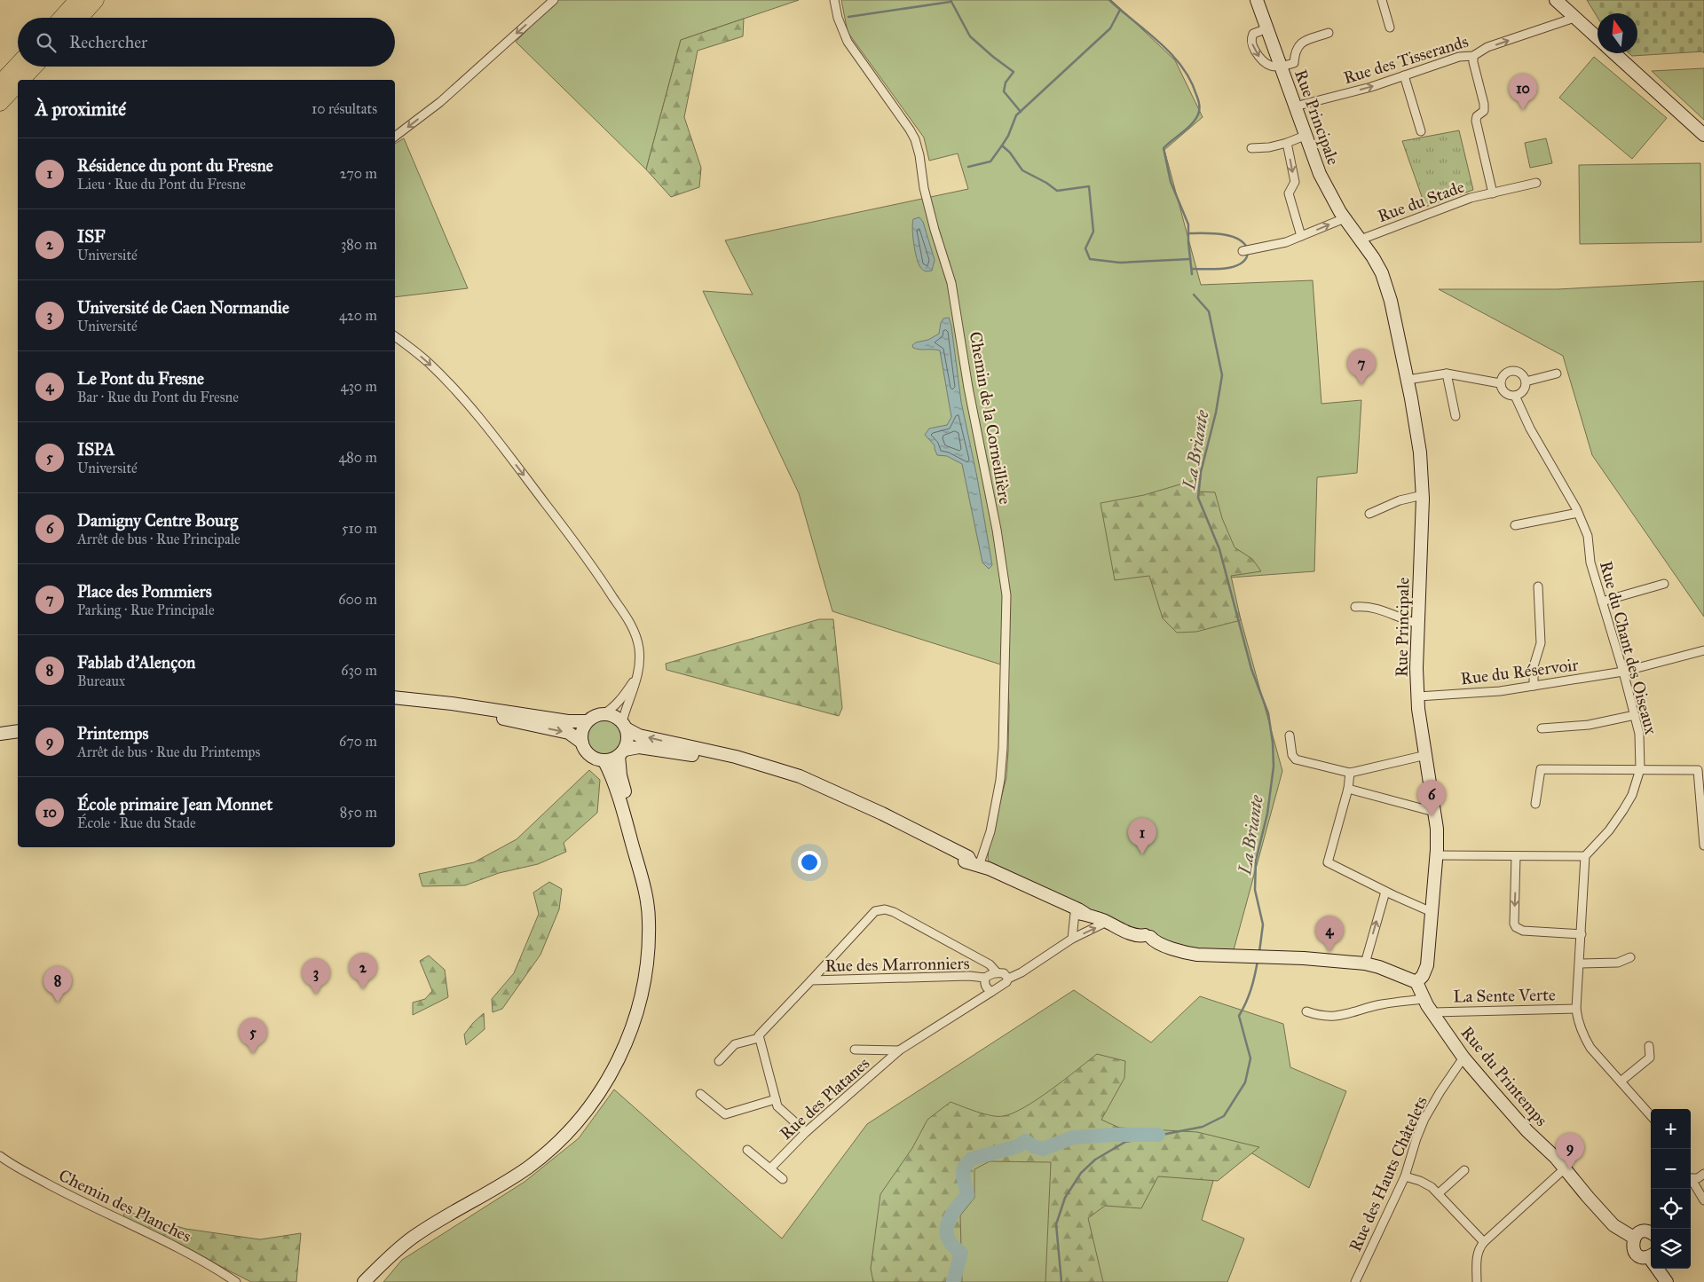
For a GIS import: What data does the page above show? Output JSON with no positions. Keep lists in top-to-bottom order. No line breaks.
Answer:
{"streets":{"main road":["Rue Principale","Rue du Printemps"],"street":["Rue des Tisserands","Rue du Stade","Chemin de la Corneillière","Rue du Chant des Oiseaux","Rue du Réservoir","Rue des Marronniers","La Sente Verte","Rue des Platanes","Rue des Hauts Châtelets","Chemin des Planches"]},"crossings":[["Rue des Tisserands","Rue Principale"],["Rue Principale","Rue du Stade"],["Rue Principale","Rue du Réservoir"],["Rue Principale","Rue du Printemps"],["Rue du Chant des Oiseaux","Rue du Réservoir"],["La Sente Verte","Rue du Printemps"],["Rue du Printemps","Rue des Hauts Châtelets"]],"one_way":["Rue des Tisserands"],"water":["La Briante"],"north":"top","page":{"search":"Rechercher","pins":["10","7","6","1","4","2","3","8","5","9"],"heading":["À proximité","10 résultats"],"list":[{"mark":"1","name":"Résidence du pont du Fresne","note":"Lieu · Rue du Pont du Fresne","value":"270 m"},{"mark":"2","name":"ISF","note":"Université","value":"380 m"},{"mark":"3","name":"Université de Caen Normandie","note":"Université","value":"420 m"},{"mark":"4","name":"Le Pont du Fresne","note":"Bar · Rue du Pont du Fresne","value":"430 m"},{"mark":"5","name":"ISPA","note":"Université","value":"480 m"},{"mark":"6","name":"Damigny Centre Bourg","note":"Arrêt de bus · Rue Principale","value":"510 m"},{"mark":"7","name":"Place des Pommiers","note":"Parking · Rue Principale","value":"600 m"},{"mark":"8","name":"Fablab d'Alençon","note":"Bureaux","value":"630 m"},{"mark":"9","name":"Printemps","note":"Arrêt de bus · Rue du Printemps","value":"670 m"},{"mark":"10","name":"École primaire Jean Monnet","note":"École · Rue du Stade","value":"850 m"}],"map_buttons":["+","−"]}}
